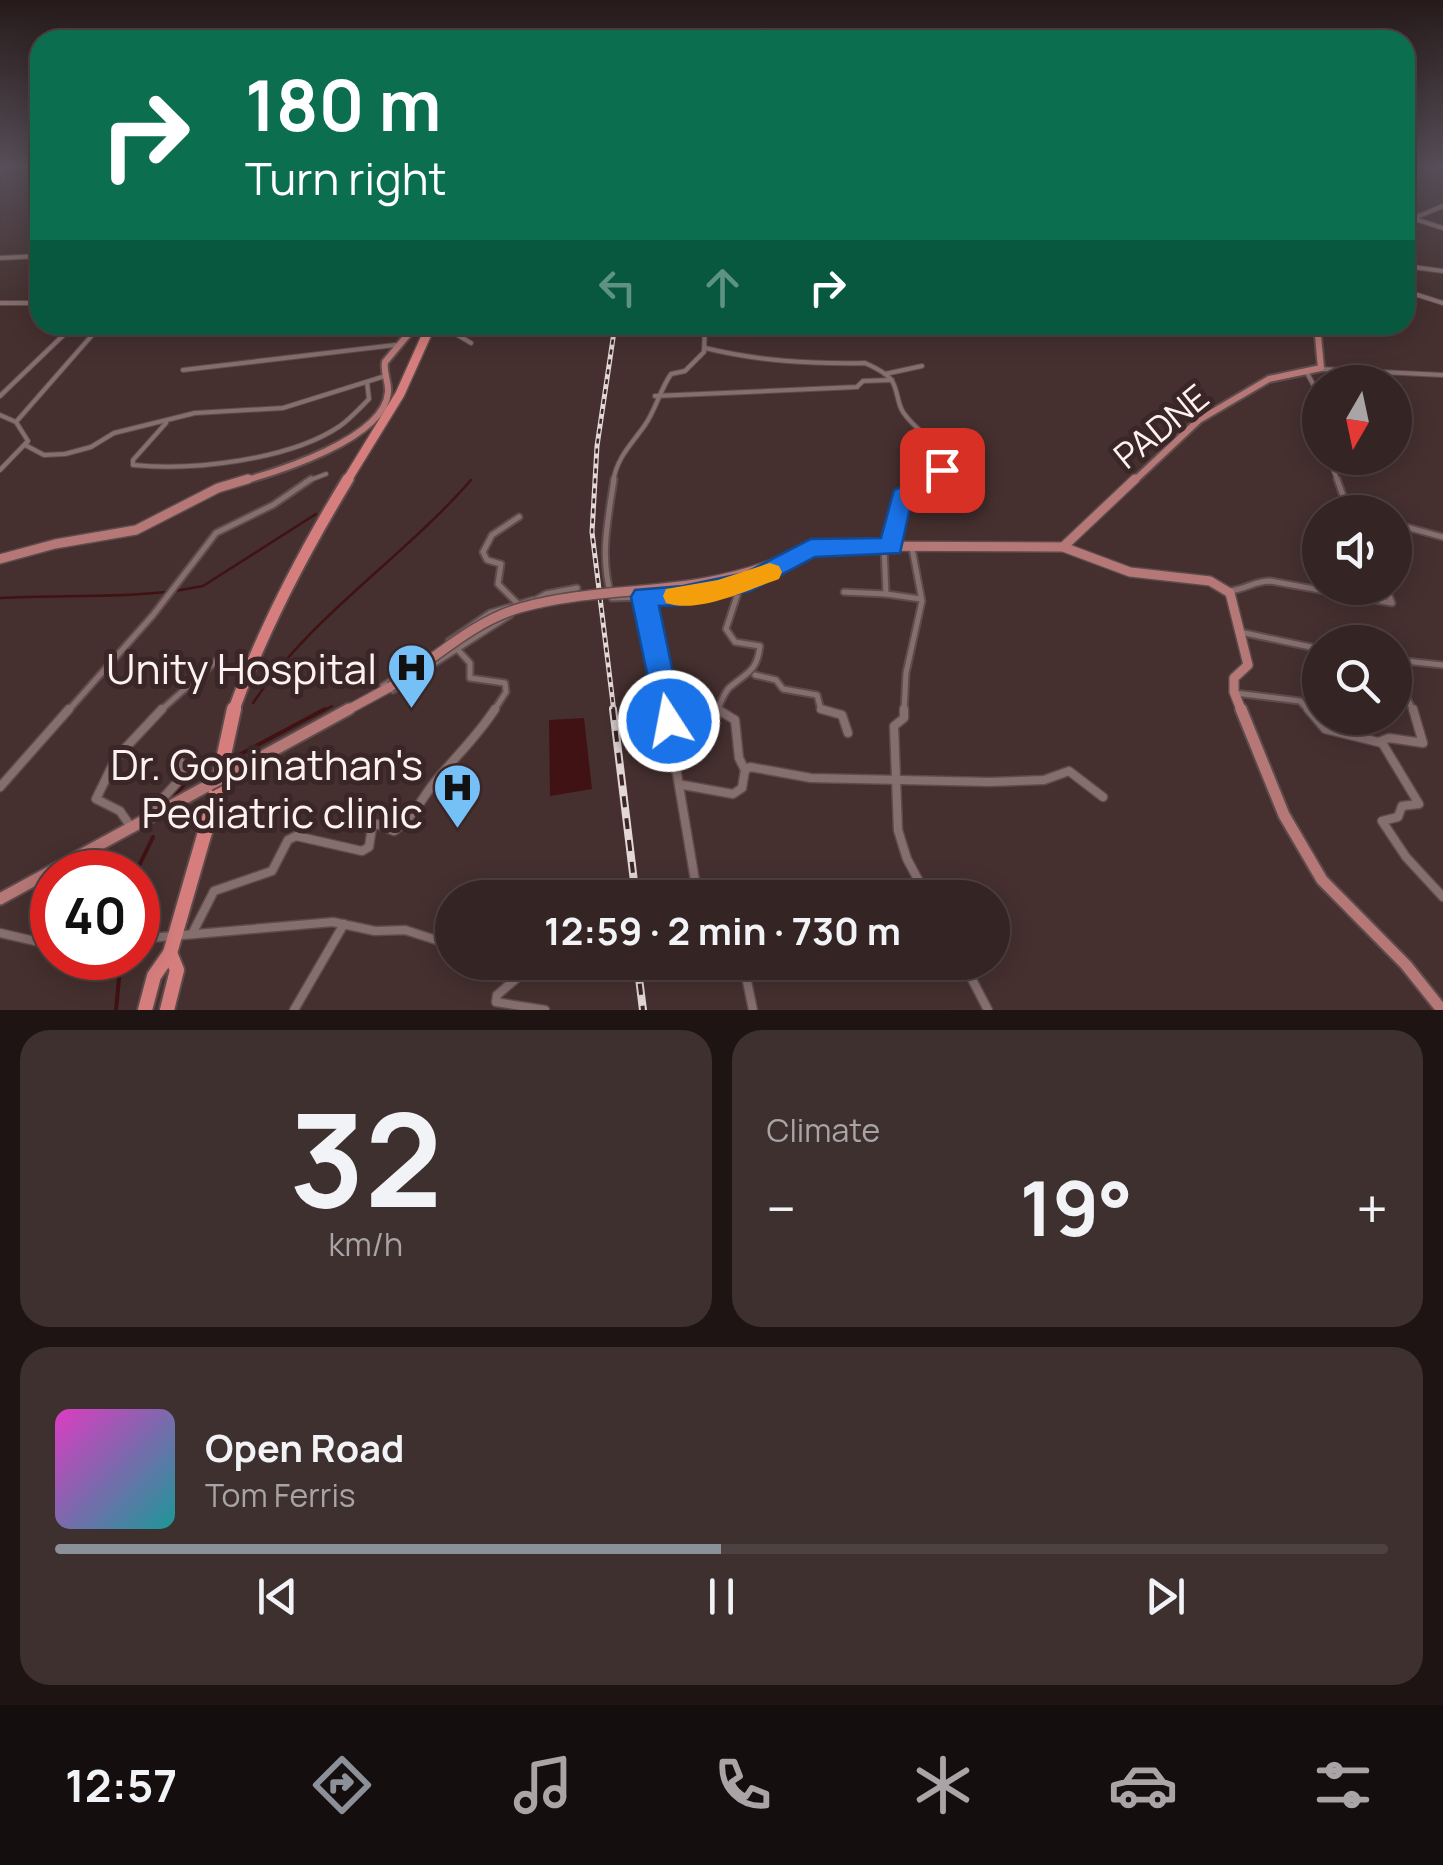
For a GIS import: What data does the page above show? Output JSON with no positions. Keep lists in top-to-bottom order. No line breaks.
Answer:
{"streets":{"main road":["PADNE"]},"places":{"hospital":["Unity Hospital","Dr. Gopinathan's Pediatric clinic"]},"north":"bottom","page":{"turn":["180 m","Turn right"],"limit":"40","trip":"12:59 · 2 min · 730 m","tile":[["32","km/h"],"Climate"],"heat":["−","19°","+"],"song":["Open Road","Tom Ferris"],"tabs":"12:57"}}
